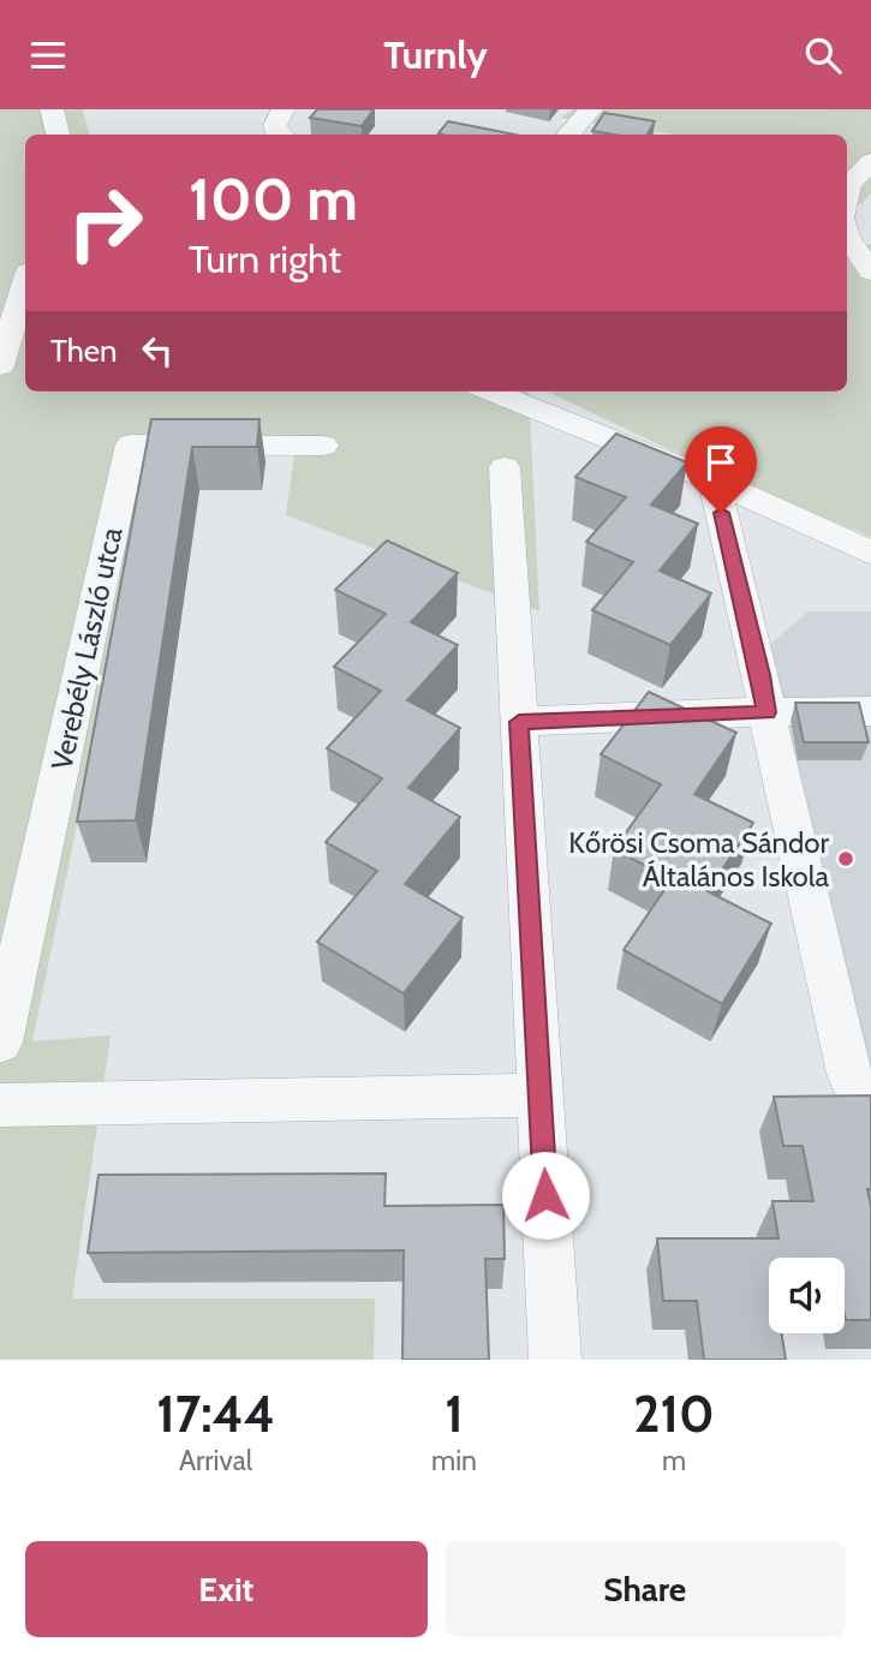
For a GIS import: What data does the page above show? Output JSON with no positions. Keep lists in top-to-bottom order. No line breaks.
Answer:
{"streets":{"street":["Verebély László utca"]},"places":["Kőrösi Csoma Sándor Általános Iskola"],"page":{"header":"Turnly","turn":["100 m","Turn right"],"then":"Then","eta":["17:44","Arrival","1","min","210","m"],"buttons":["Exit","Share"]}}
